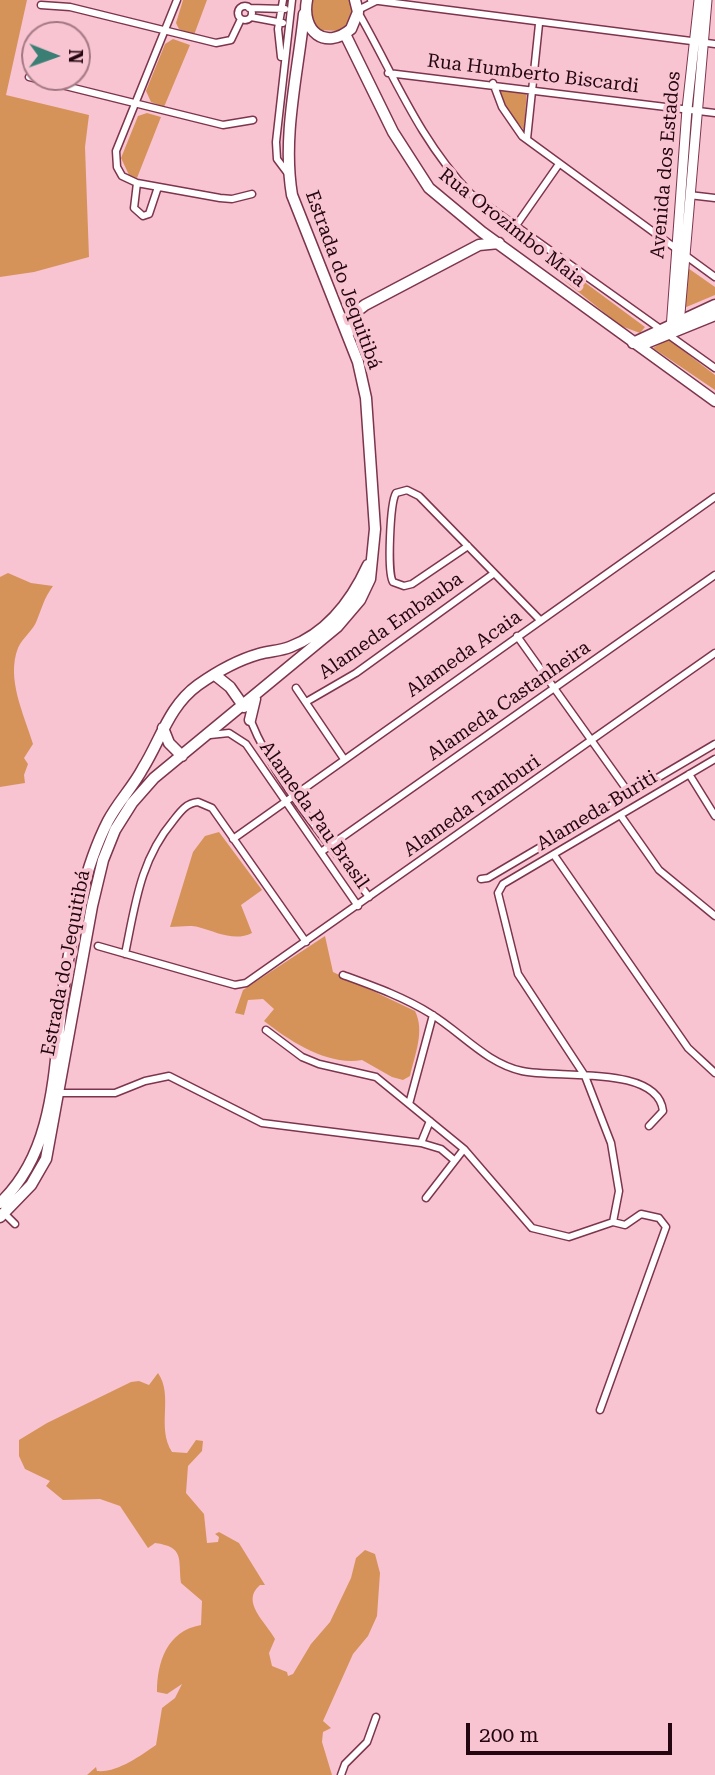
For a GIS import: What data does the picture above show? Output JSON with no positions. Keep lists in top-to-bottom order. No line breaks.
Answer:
{"streets":{"main road":["Avenida dos Estados","Rua Orozimbo Maia","Estrada do Jequitibá"],"street":["Rua Humberto Biscardi","Alameda Embauba","Alameda Acaia","Alameda Castanheira","Alameda Tamburi","Alameda Buriti","Alameda Pau Brasil"]},"crossings":[["Rua Humberto Biscardi","Avenida dos Estados"],["Estrada do Jequitibá","Alameda Pau Brasil"],["Alameda Acaia","Alameda Pau Brasil"],["Alameda Castanheira","Alameda Pau Brasil"],["Alameda Tamburi","Alameda Pau Brasil"]],"scale_bar":"200 m","north":"right"}
